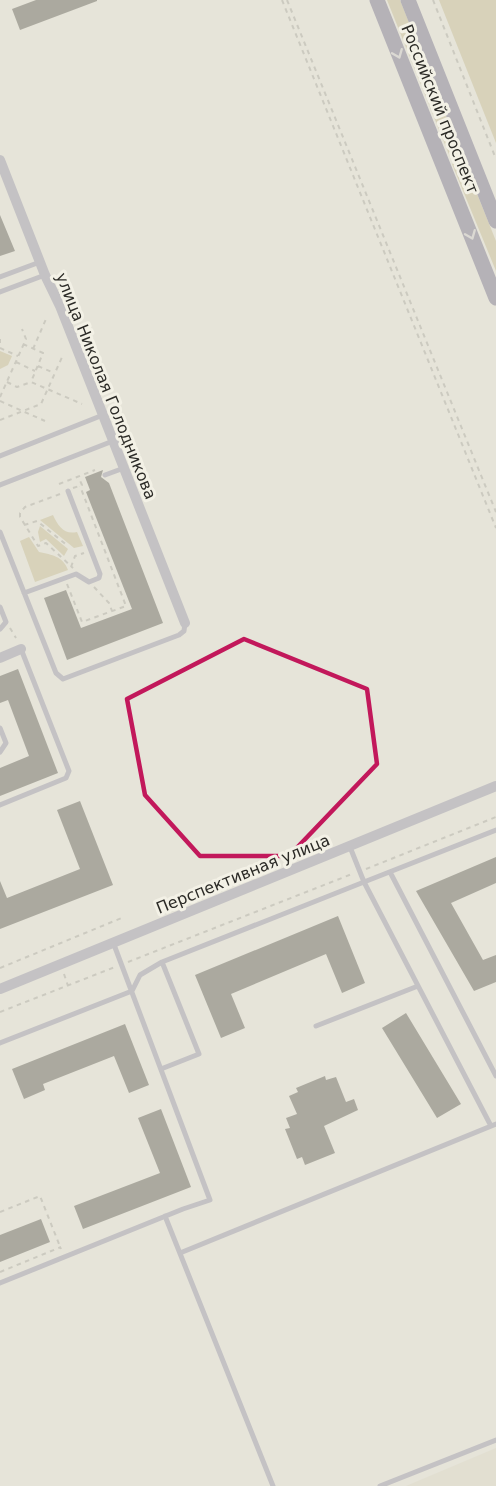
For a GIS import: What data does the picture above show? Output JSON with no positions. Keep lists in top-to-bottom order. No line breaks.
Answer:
{"streets":{"main road":["Российский проспект"],"street":["улица Николая Голодникова","Перспективная улица"]}}
